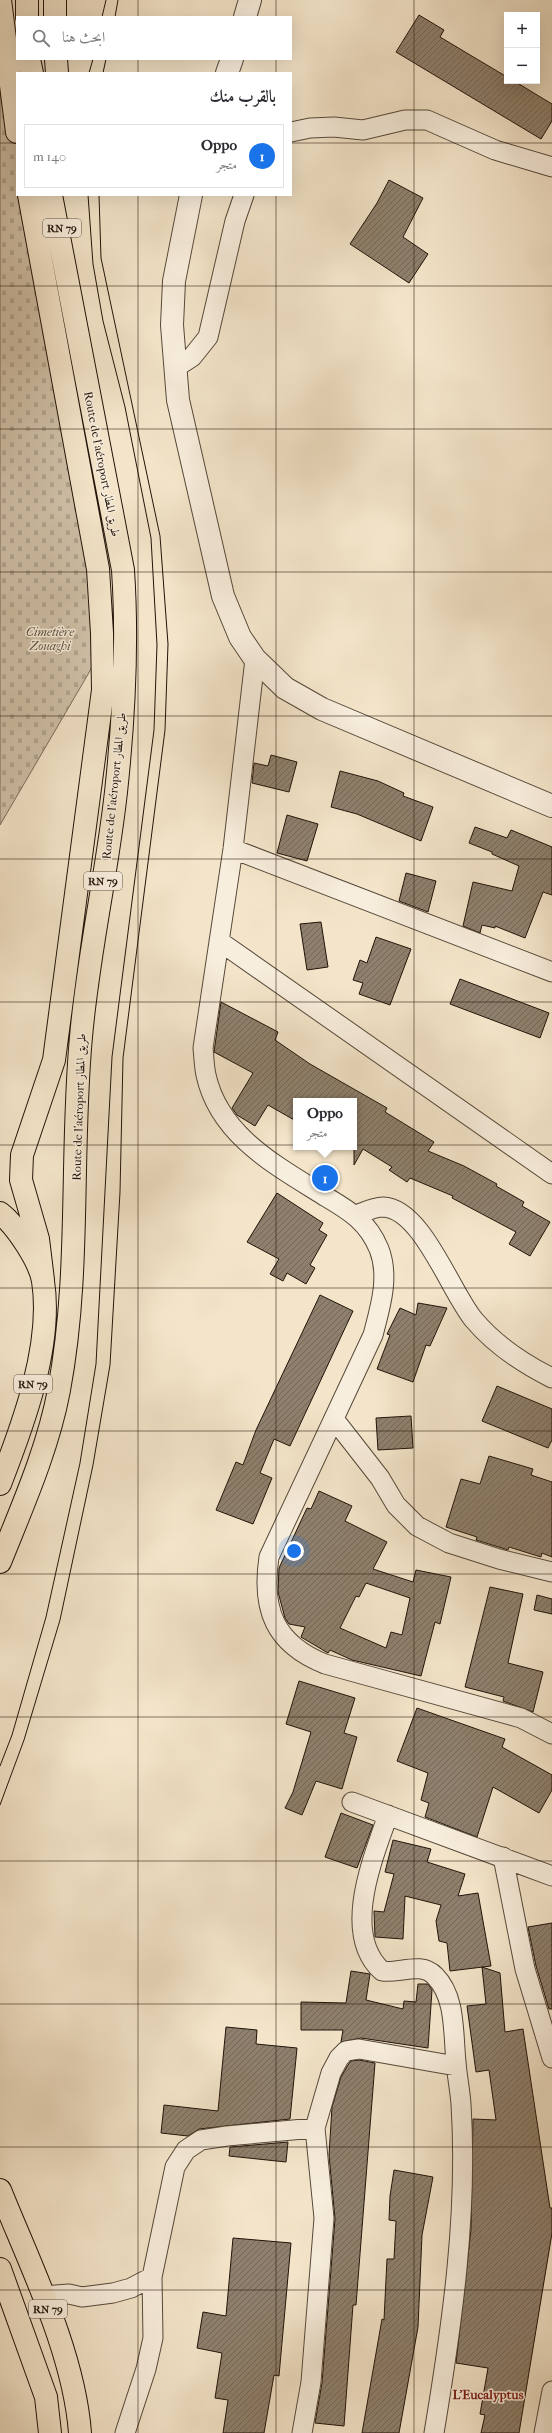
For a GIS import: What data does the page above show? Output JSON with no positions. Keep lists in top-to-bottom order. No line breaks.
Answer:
{"streets":{"highway":["RN 79","Route de l'aéroport طريق المطار"]},"crossings":[["RN 79","Route de l'aéroport طريق المطار"]],"districts":["L'Eucalyptus"],"parks":["Cimetière Zouaghi"],"page":{"map_buttons":["+","−"],"search":"ابحث هنا","heading":"بالقرب منك","list":[{"mark":"1","name":"Oppo","note":"متجر","value":"140 m"}],"popup":["Oppo","متجر"],"pins":"1"}}
